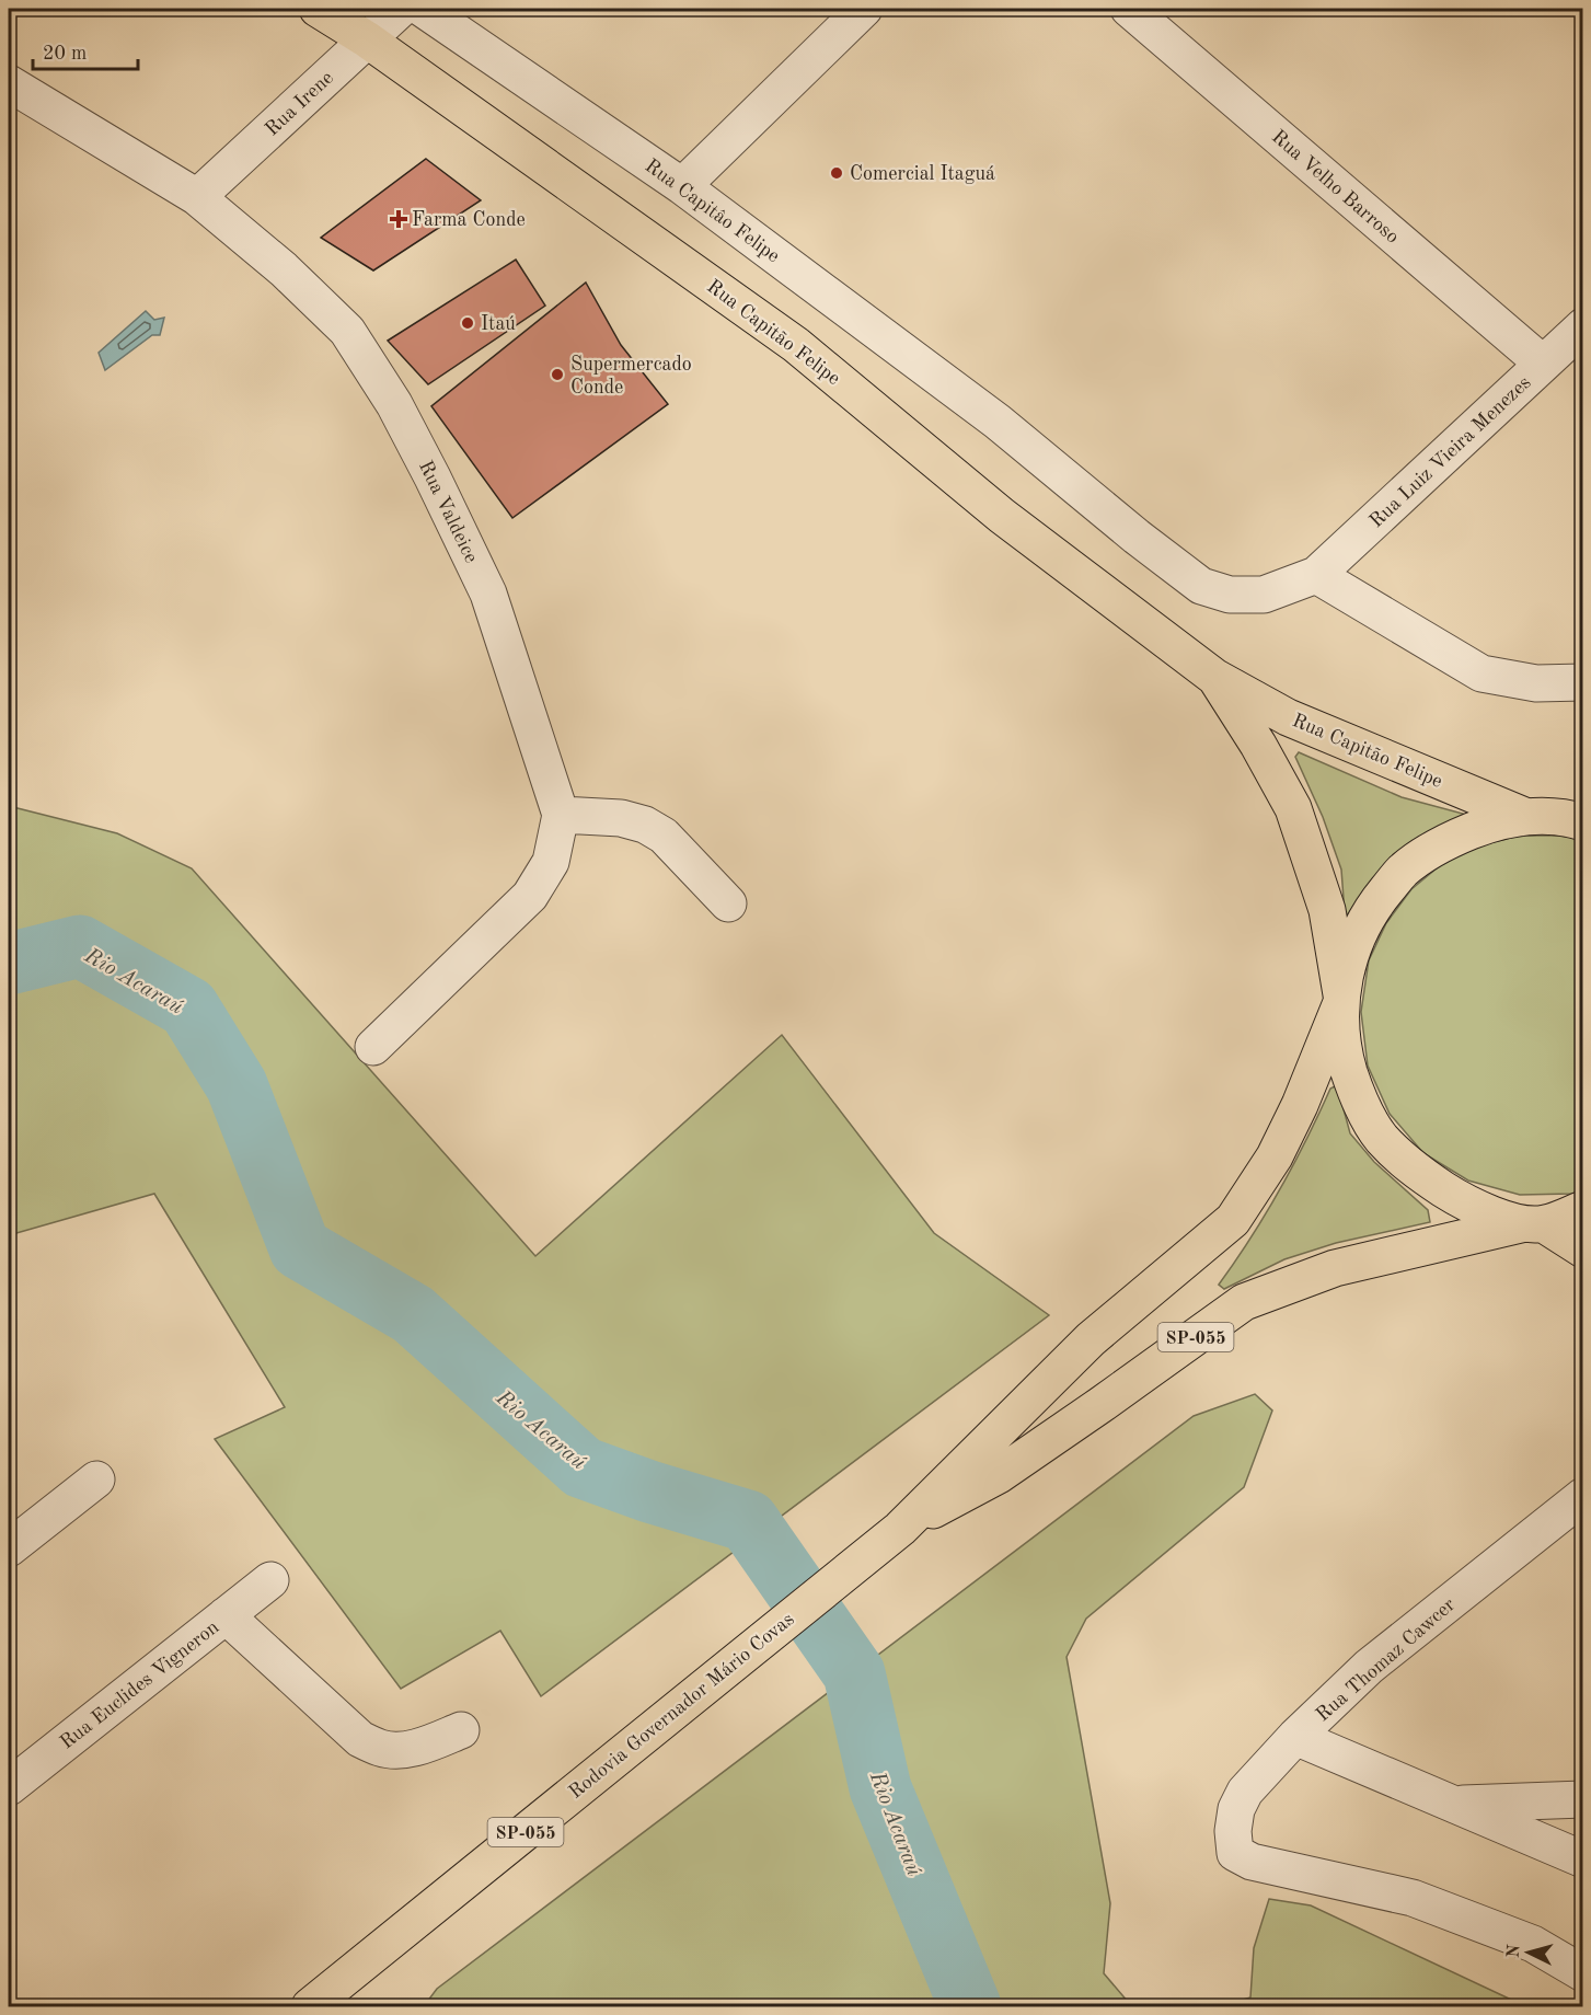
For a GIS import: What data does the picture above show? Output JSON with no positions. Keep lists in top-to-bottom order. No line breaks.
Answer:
{"streets":{"main road":["Rua Capitão Felipe","SP-055","Rodovia Governador Mário Covas"],"street":["Rua Irene","Rua Velho Barroso","Rua Capitâo Felipe","Rua Luiz Vieira Menezes","Rua Valdeice","Rua Thomaz Cawcer","Rua Euclides Vigneron"]},"crossings":[["Rua Irene","Rua Capitão Felipe"],["Rua Irene","Rua Valdeice"],["Rua Velho Barroso","Rua Luiz Vieira Menezes"],["Rua Capitâo Felipe","Rua Luiz Vieira Menezes"],["Rua Capitão Felipe","Rodovia Governador Mário Covas"],["SP-055","Rodovia Governador Mário Covas"]],"water":["Rio Acaraú"],"places":{"other":["Comercial Itaguá","Itaú","Supermercado Conde"],"health":["Farma Conde"]},"scale_bar":"20 m","north":"left"}
